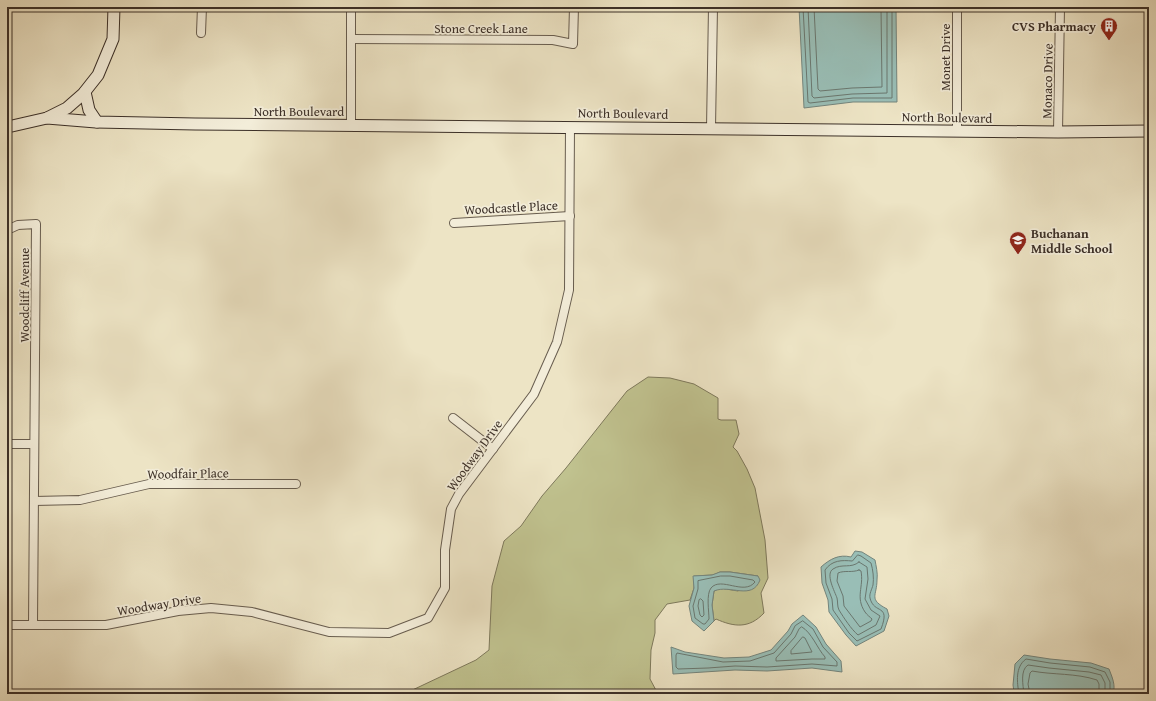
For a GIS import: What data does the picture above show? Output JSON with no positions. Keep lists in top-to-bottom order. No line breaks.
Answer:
{"streets":{"street":["Stone Creek Lane","Monet Drive","Monaco Drive","North Boulevard","Woodcastle Place","Woodcliff Avenue","Woodway Drive","Woodfair Place"]},"crossings":[["Monet Drive","North Boulevard"],["Monaco Drive","North Boulevard"],["North Boulevard","Woodway Drive"],["Woodcastle Place","Woodway Drive"],["Woodcliff Avenue","Woodway Drive"],["Woodcliff Avenue","Woodfair Place"]],"places":{"building":["CVS Pharmacy"],"school or university":["Buchanan Middle School"]}}
